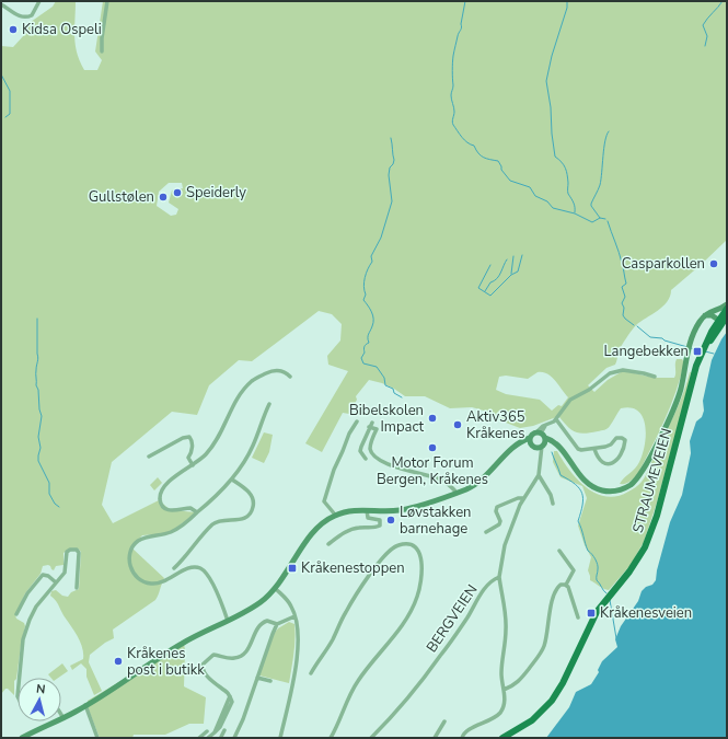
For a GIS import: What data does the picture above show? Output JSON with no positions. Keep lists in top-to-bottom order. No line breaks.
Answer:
{"streets":{"main road":["STRAUMEVEIEN"],"street":["BERGVEIEN"]},"places":{"other":["Kidsa Ospeli","Speiderly","Gullstølen","Casparkollen","Bibelskolen Impact","Aktiv365 Kråkenes","Motor Forum Bergen, Kråkenes","Løvstakken barnehage","Kråkenes post i butikk"],"transit":["Langebekken","Kråkenestoppen","Kråkenesveien"]},"north":"top"}
